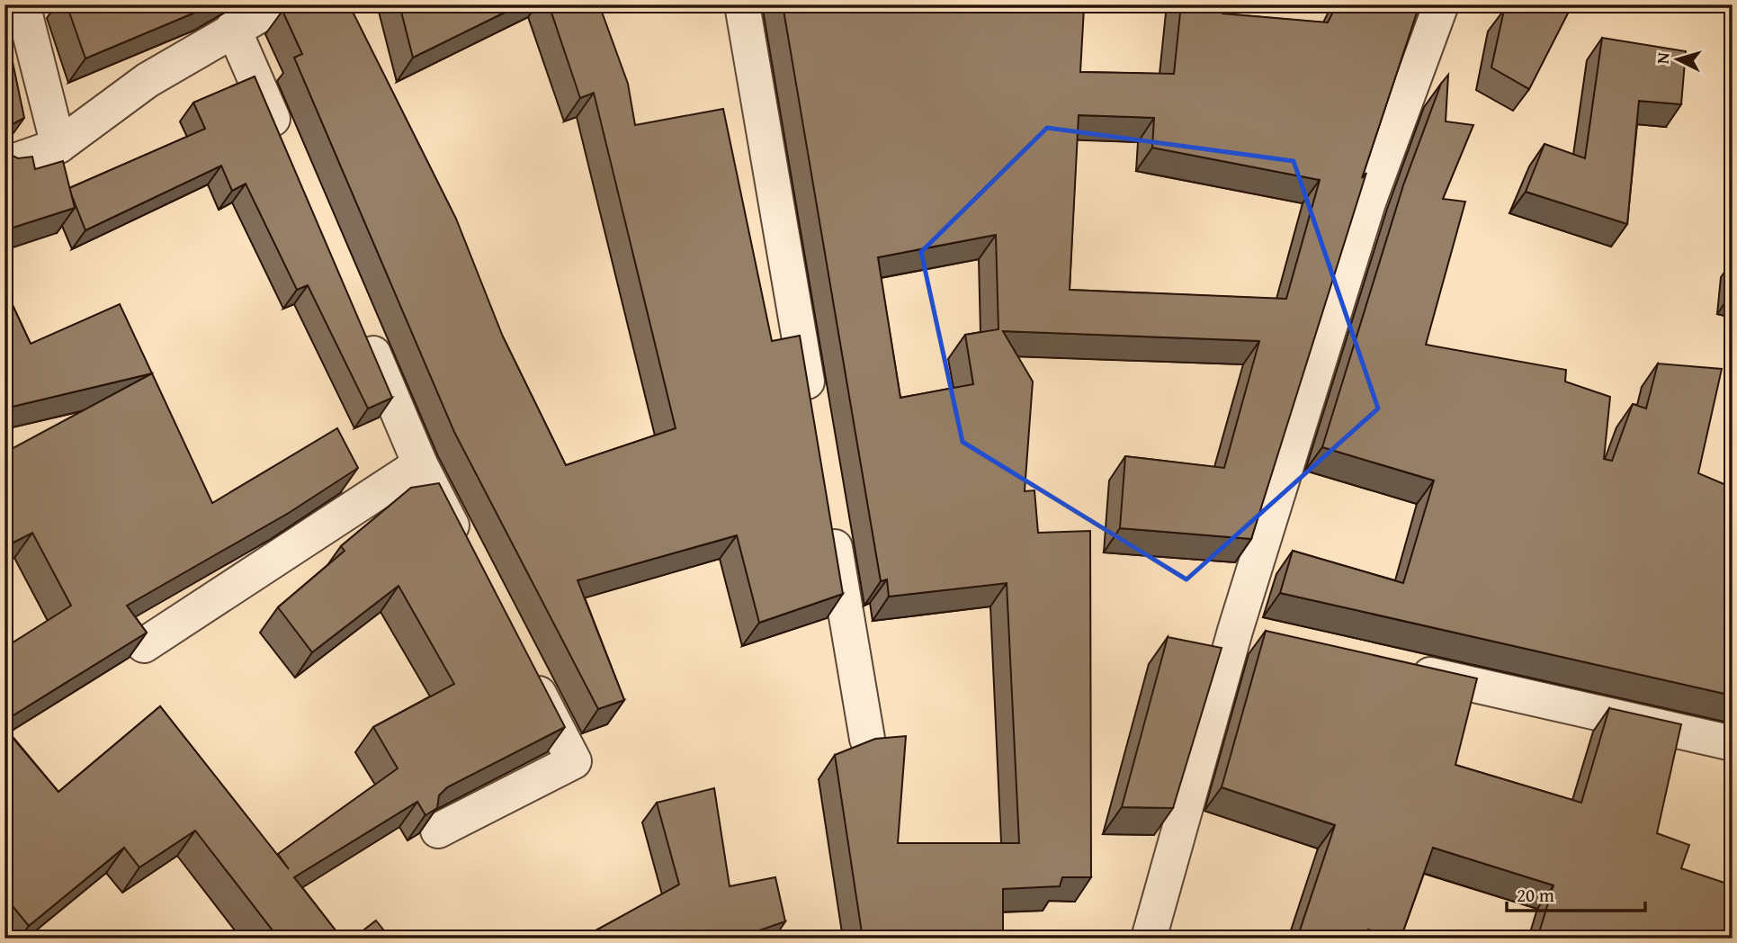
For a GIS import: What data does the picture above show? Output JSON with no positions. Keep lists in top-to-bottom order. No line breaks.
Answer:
{"scale_bar":"20 m","north":"left"}
